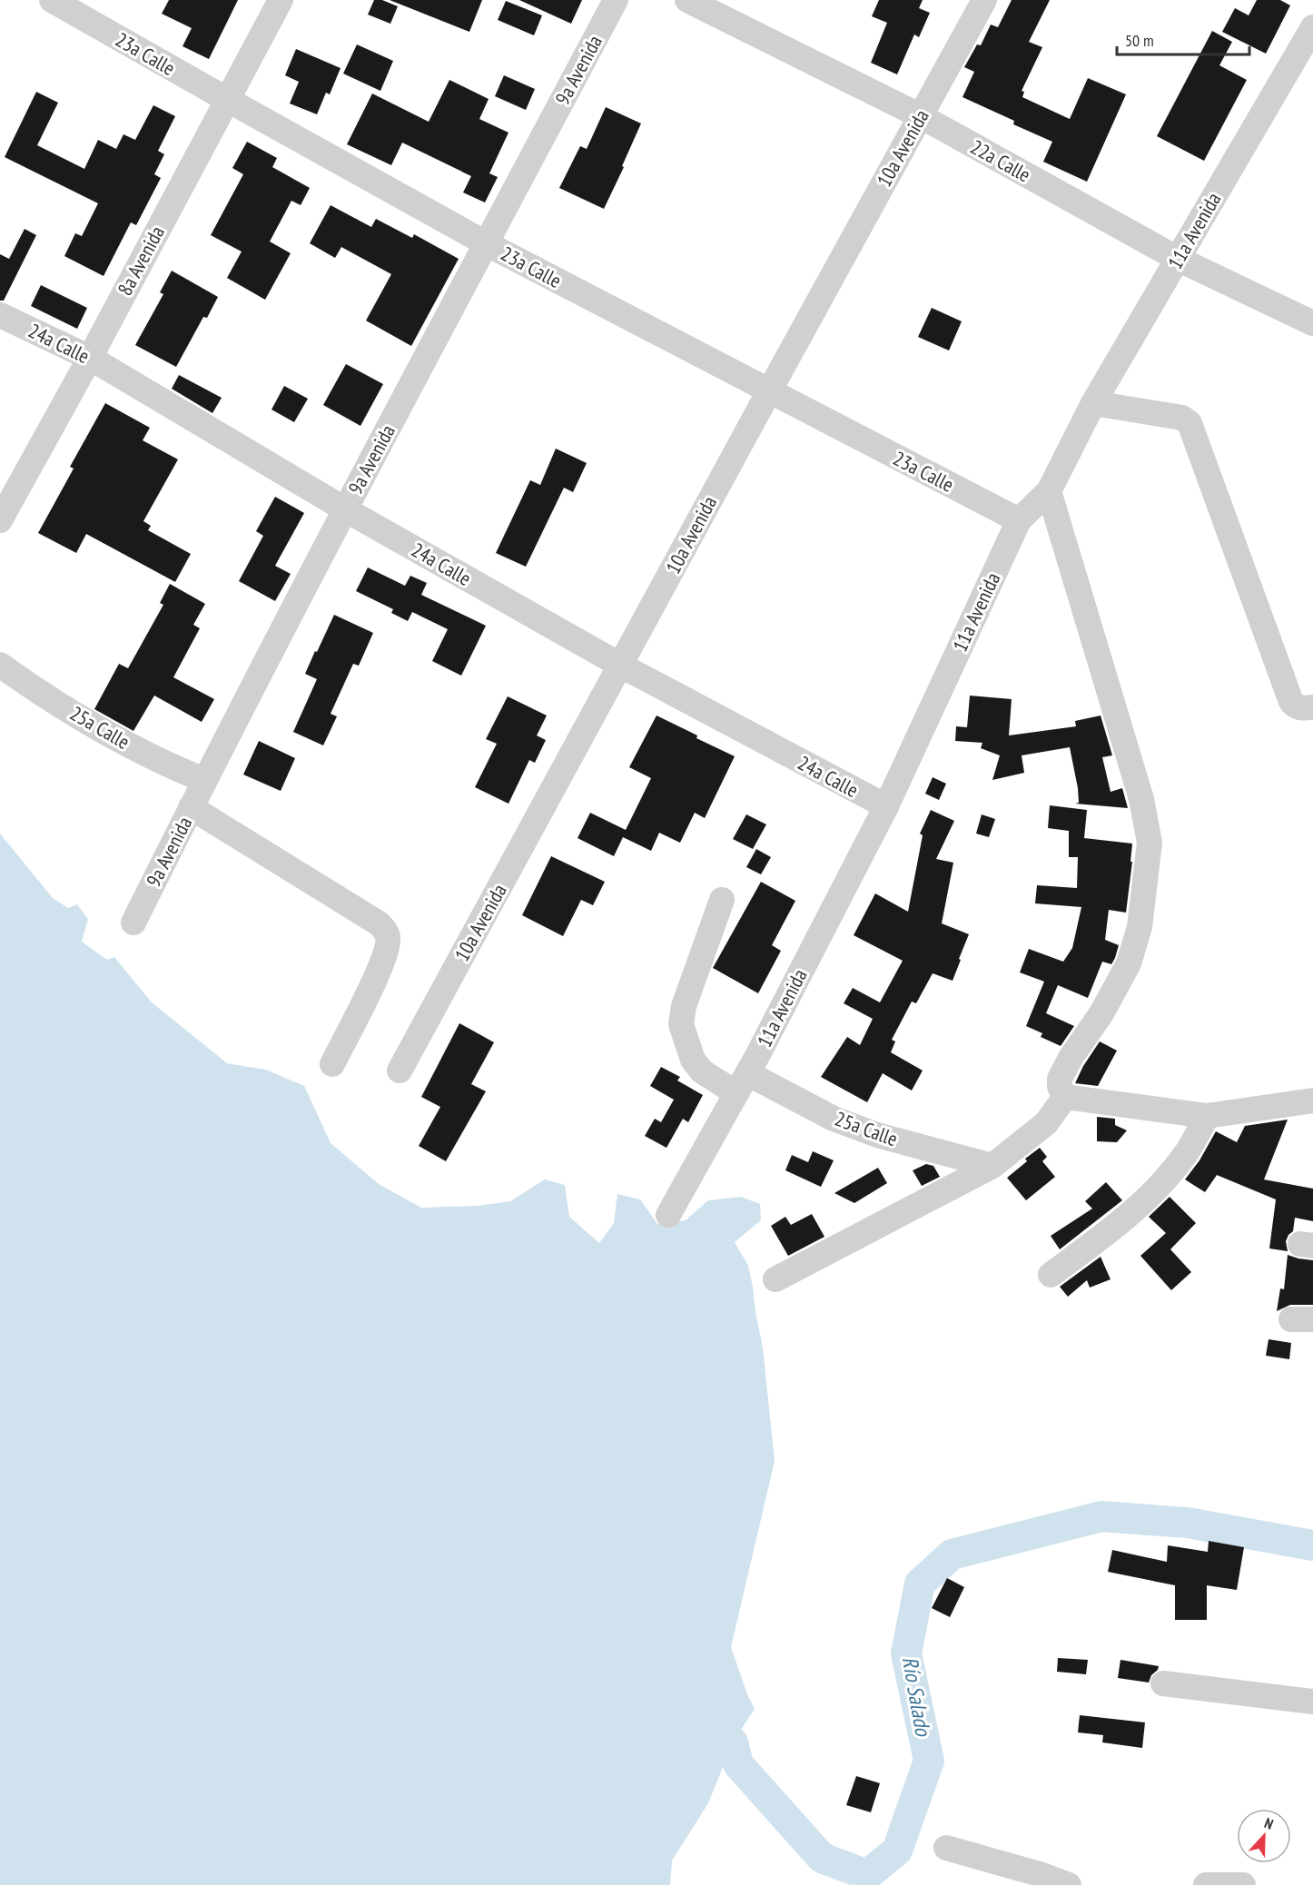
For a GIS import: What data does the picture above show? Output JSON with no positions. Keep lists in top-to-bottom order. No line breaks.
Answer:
{"streets":{"street":["23a Calle","9a Avenida","10a Avenida","22a Calle","11a Avenida","8a Avenida","24a Calle","25a Calle"]},"crossings":[["23a Calle","9a Avenida"],["23a Calle","10a Avenida"],["23a Calle","11a Avenida"],["23a Calle","8a Avenida"],["9a Avenida","24a Calle"],["9a Avenida","25a Calle"],["10a Avenida","22a Calle"],["10a Avenida","24a Calle"],["22a Calle","11a Avenida"],["11a Avenida","24a Calle"],["11a Avenida","25a Calle"],["8a Avenida","24a Calle"]],"water":["Río Salado"],"scale_bar":"50 m","north":"top"}
